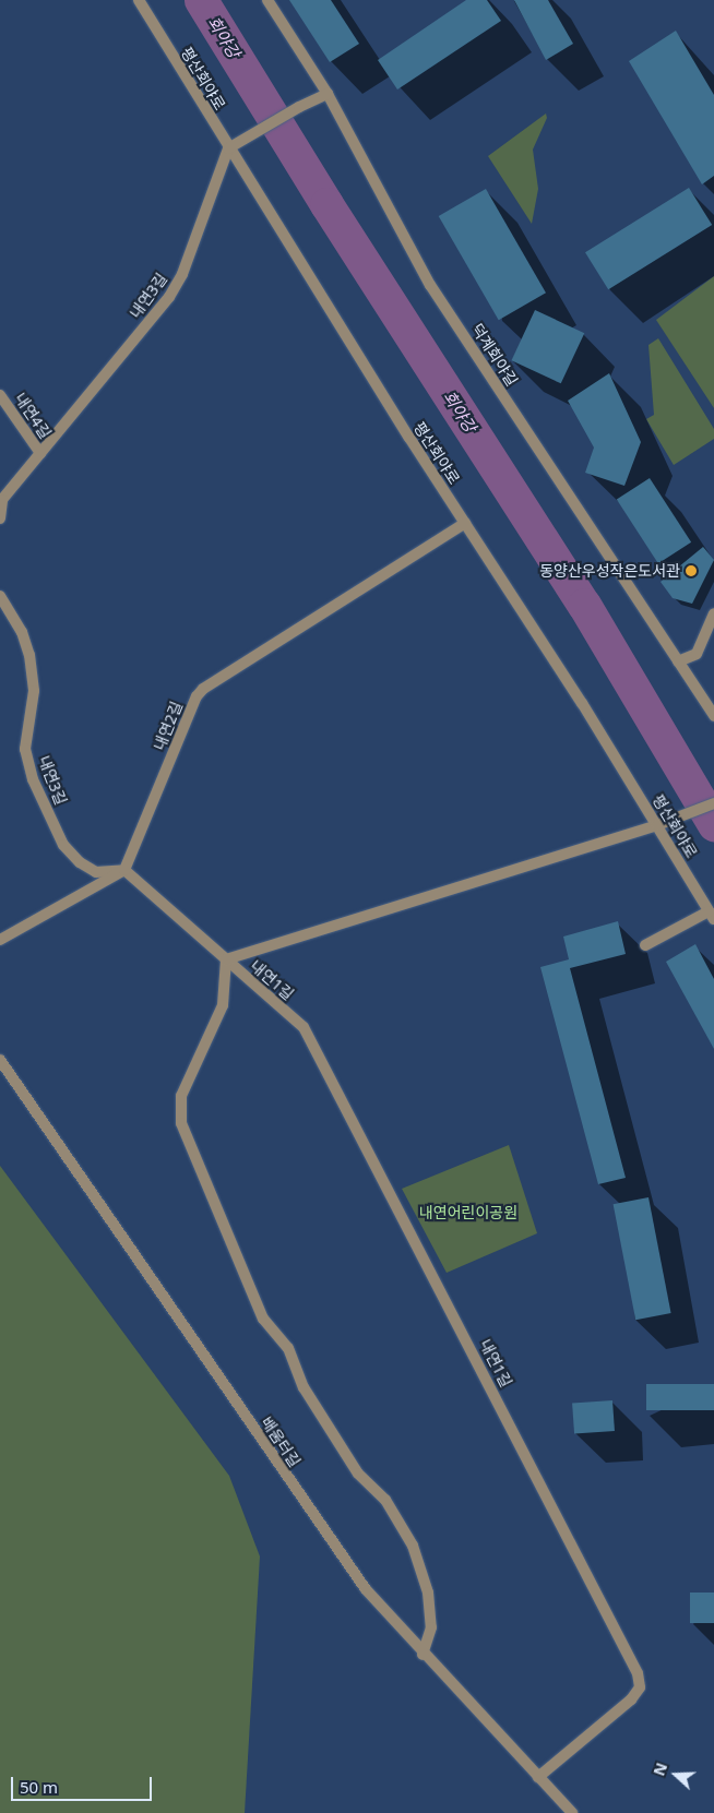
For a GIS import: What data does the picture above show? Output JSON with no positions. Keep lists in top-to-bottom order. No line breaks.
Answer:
{"streets":{"street":["평산회야로","내연3길","덕계회야길","내연4길","내연2길","내연1길","배움터길"]},"crossings":[["평산회야로","내연3길"],["평산회야로","내연2길"],["평산회야로","내연1길"],["내연3길","내연4길"],["내연3길","내연2길"],["내연3길","내연1길"],["내연2길","내연1길"],["내연1길","배움터길"]],"water":["회야강"],"parks":["내연어린이공원"],"places":["동양산우성작은도서관"],"scale_bar":"50 m","north":"left"}
